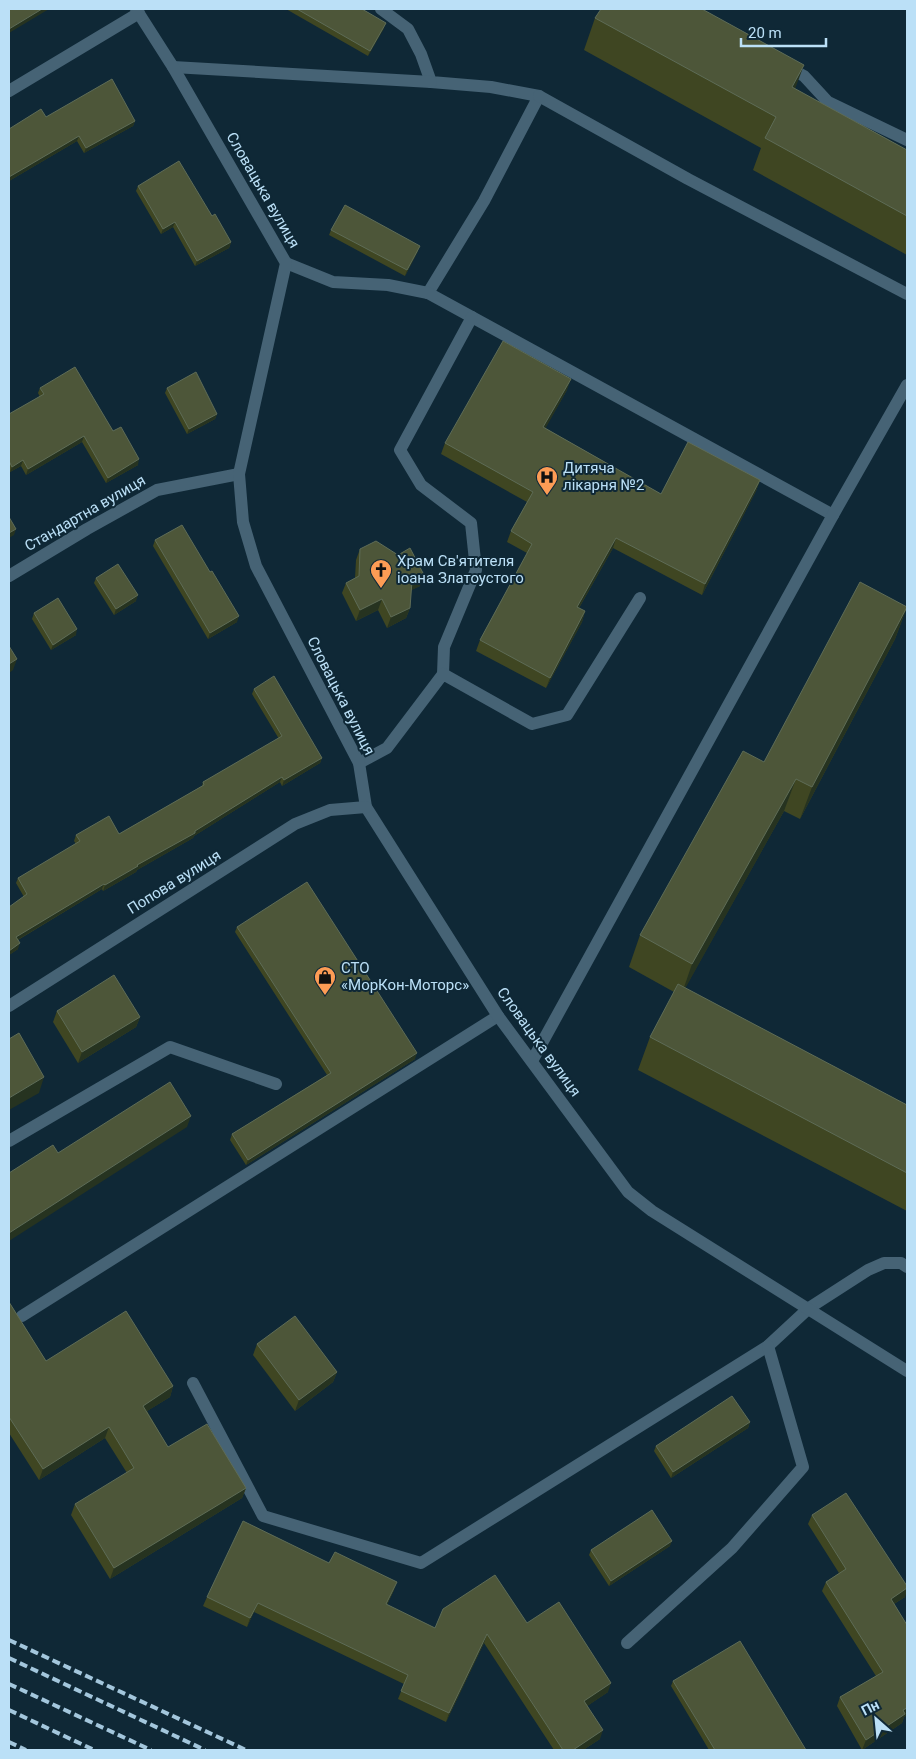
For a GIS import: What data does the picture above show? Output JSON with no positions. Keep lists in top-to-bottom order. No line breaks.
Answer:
{"streets":{"street":["Словацька вулиця","Стандартна вулиця","Попова вулиця"]},"crossings":[["Словацька вулиця","Стандартна вулиця"],["Словацька вулиця","Попова вулиця"]],"places":{"hospital":["Дитяча лікарня №2"],"church":["Храм Св'ятителя іоана Златоустого"],"shop":["СТО «МорКон-Моторс»"]},"scale_bar":"20 m","north":"top left"}
